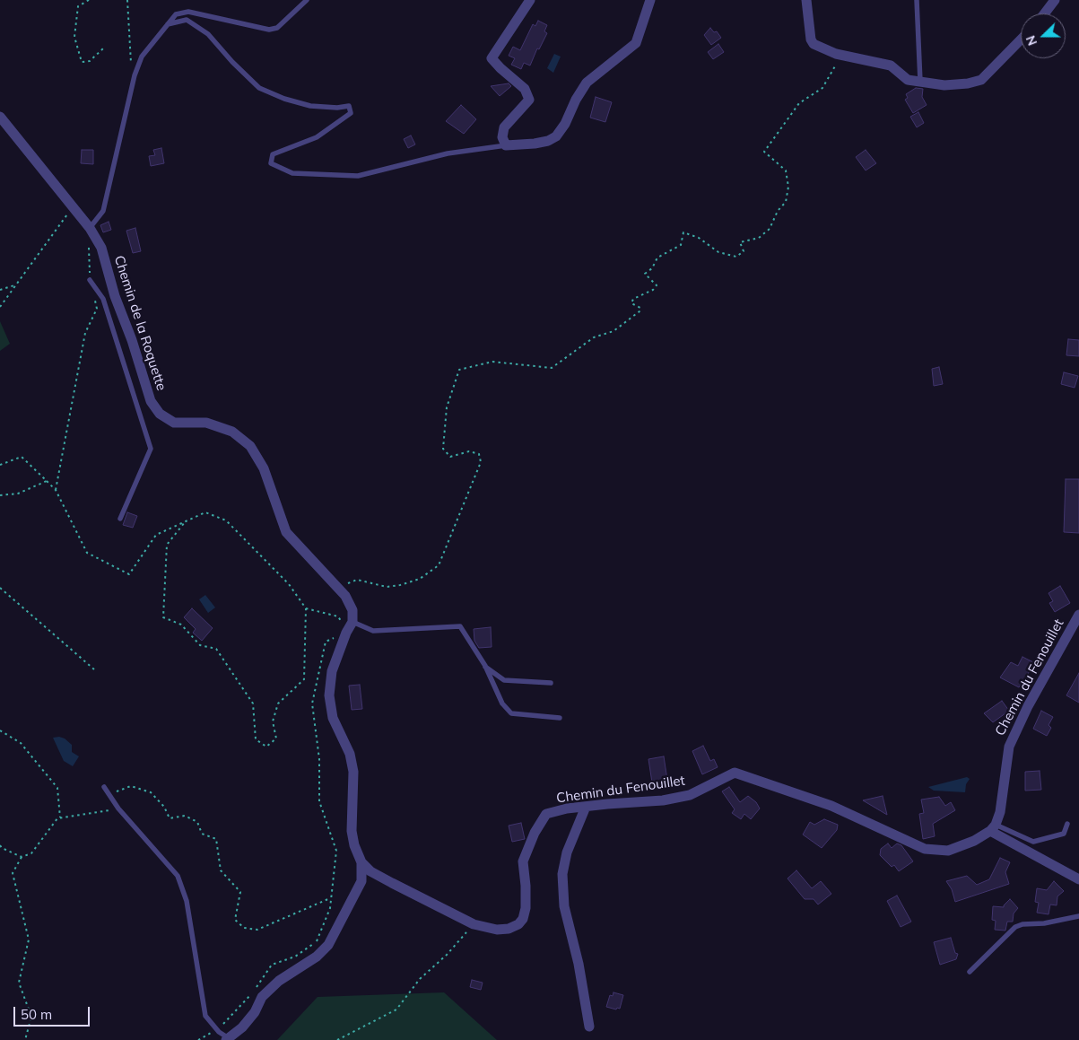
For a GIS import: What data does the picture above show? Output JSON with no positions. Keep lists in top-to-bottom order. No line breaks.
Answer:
{"streets":{"street":["Chemin de la Roquette","Chemin du Fenouillet"]},"scale_bar":"50 m","north":"left"}
